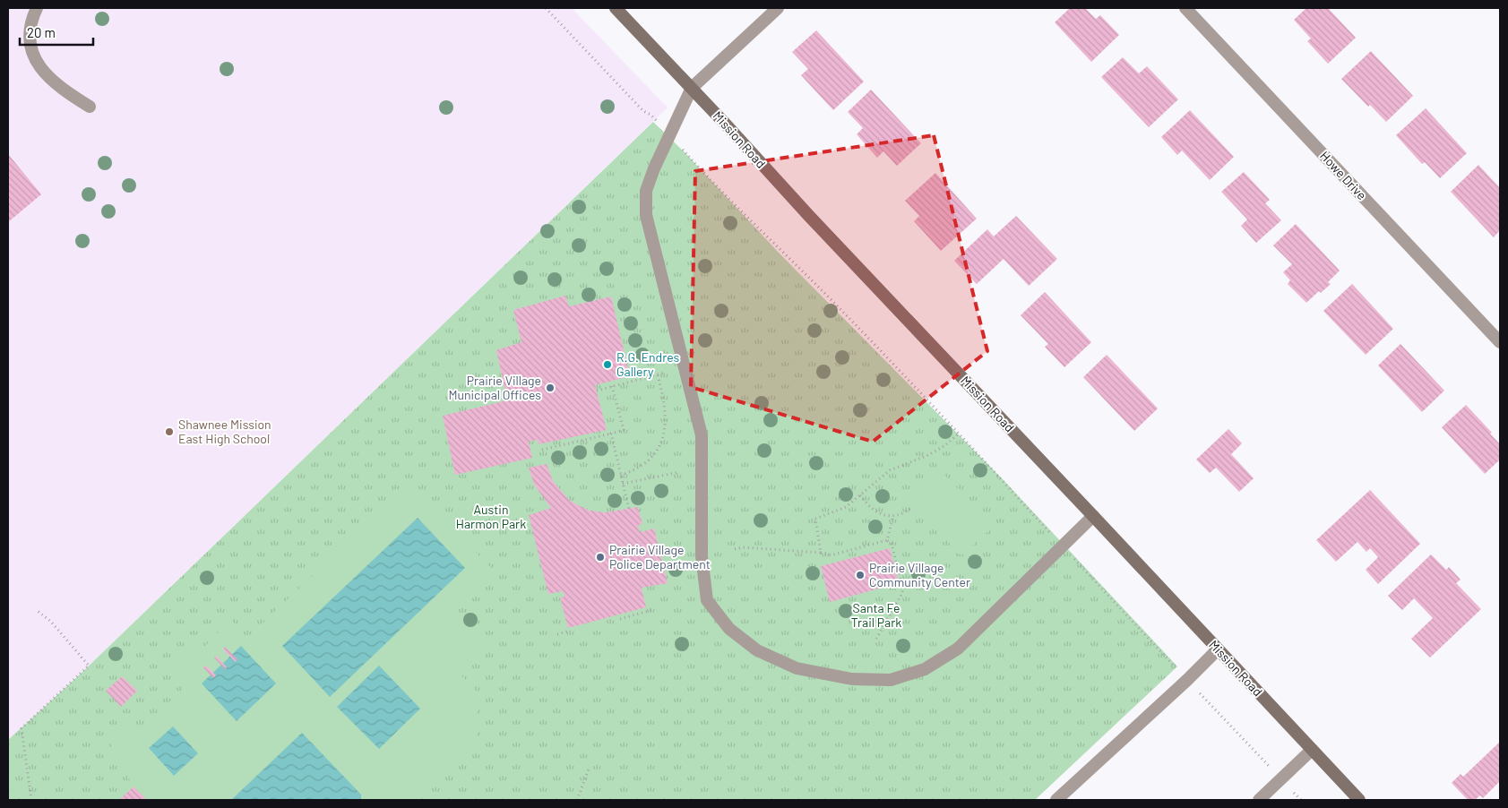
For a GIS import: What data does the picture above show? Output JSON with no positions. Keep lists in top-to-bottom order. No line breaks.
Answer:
{"streets":{"main road":["Mission Road"],"street":["Howe Drive"]},"parks":["Austin Harmon Park","Santa Fe Trail Park"],"places":["R.G. Endres Gallery","Prairie Village Municipal Offices","Shawnee Mission East High School","Prairie Village Police Department","Prairie Village Community Center"],"scale_bar":"20 m"}
